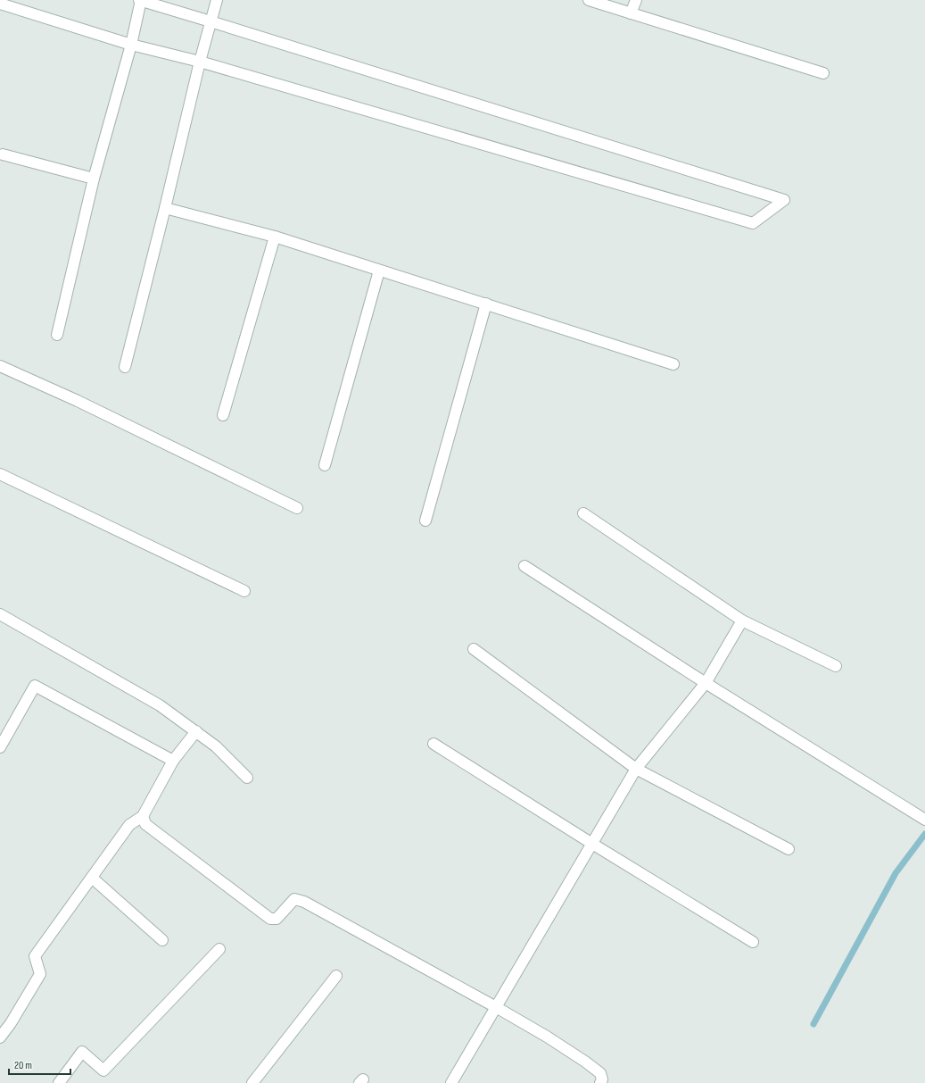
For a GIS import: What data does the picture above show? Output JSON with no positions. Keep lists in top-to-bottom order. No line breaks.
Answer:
{"scale_bar":"20 m"}
